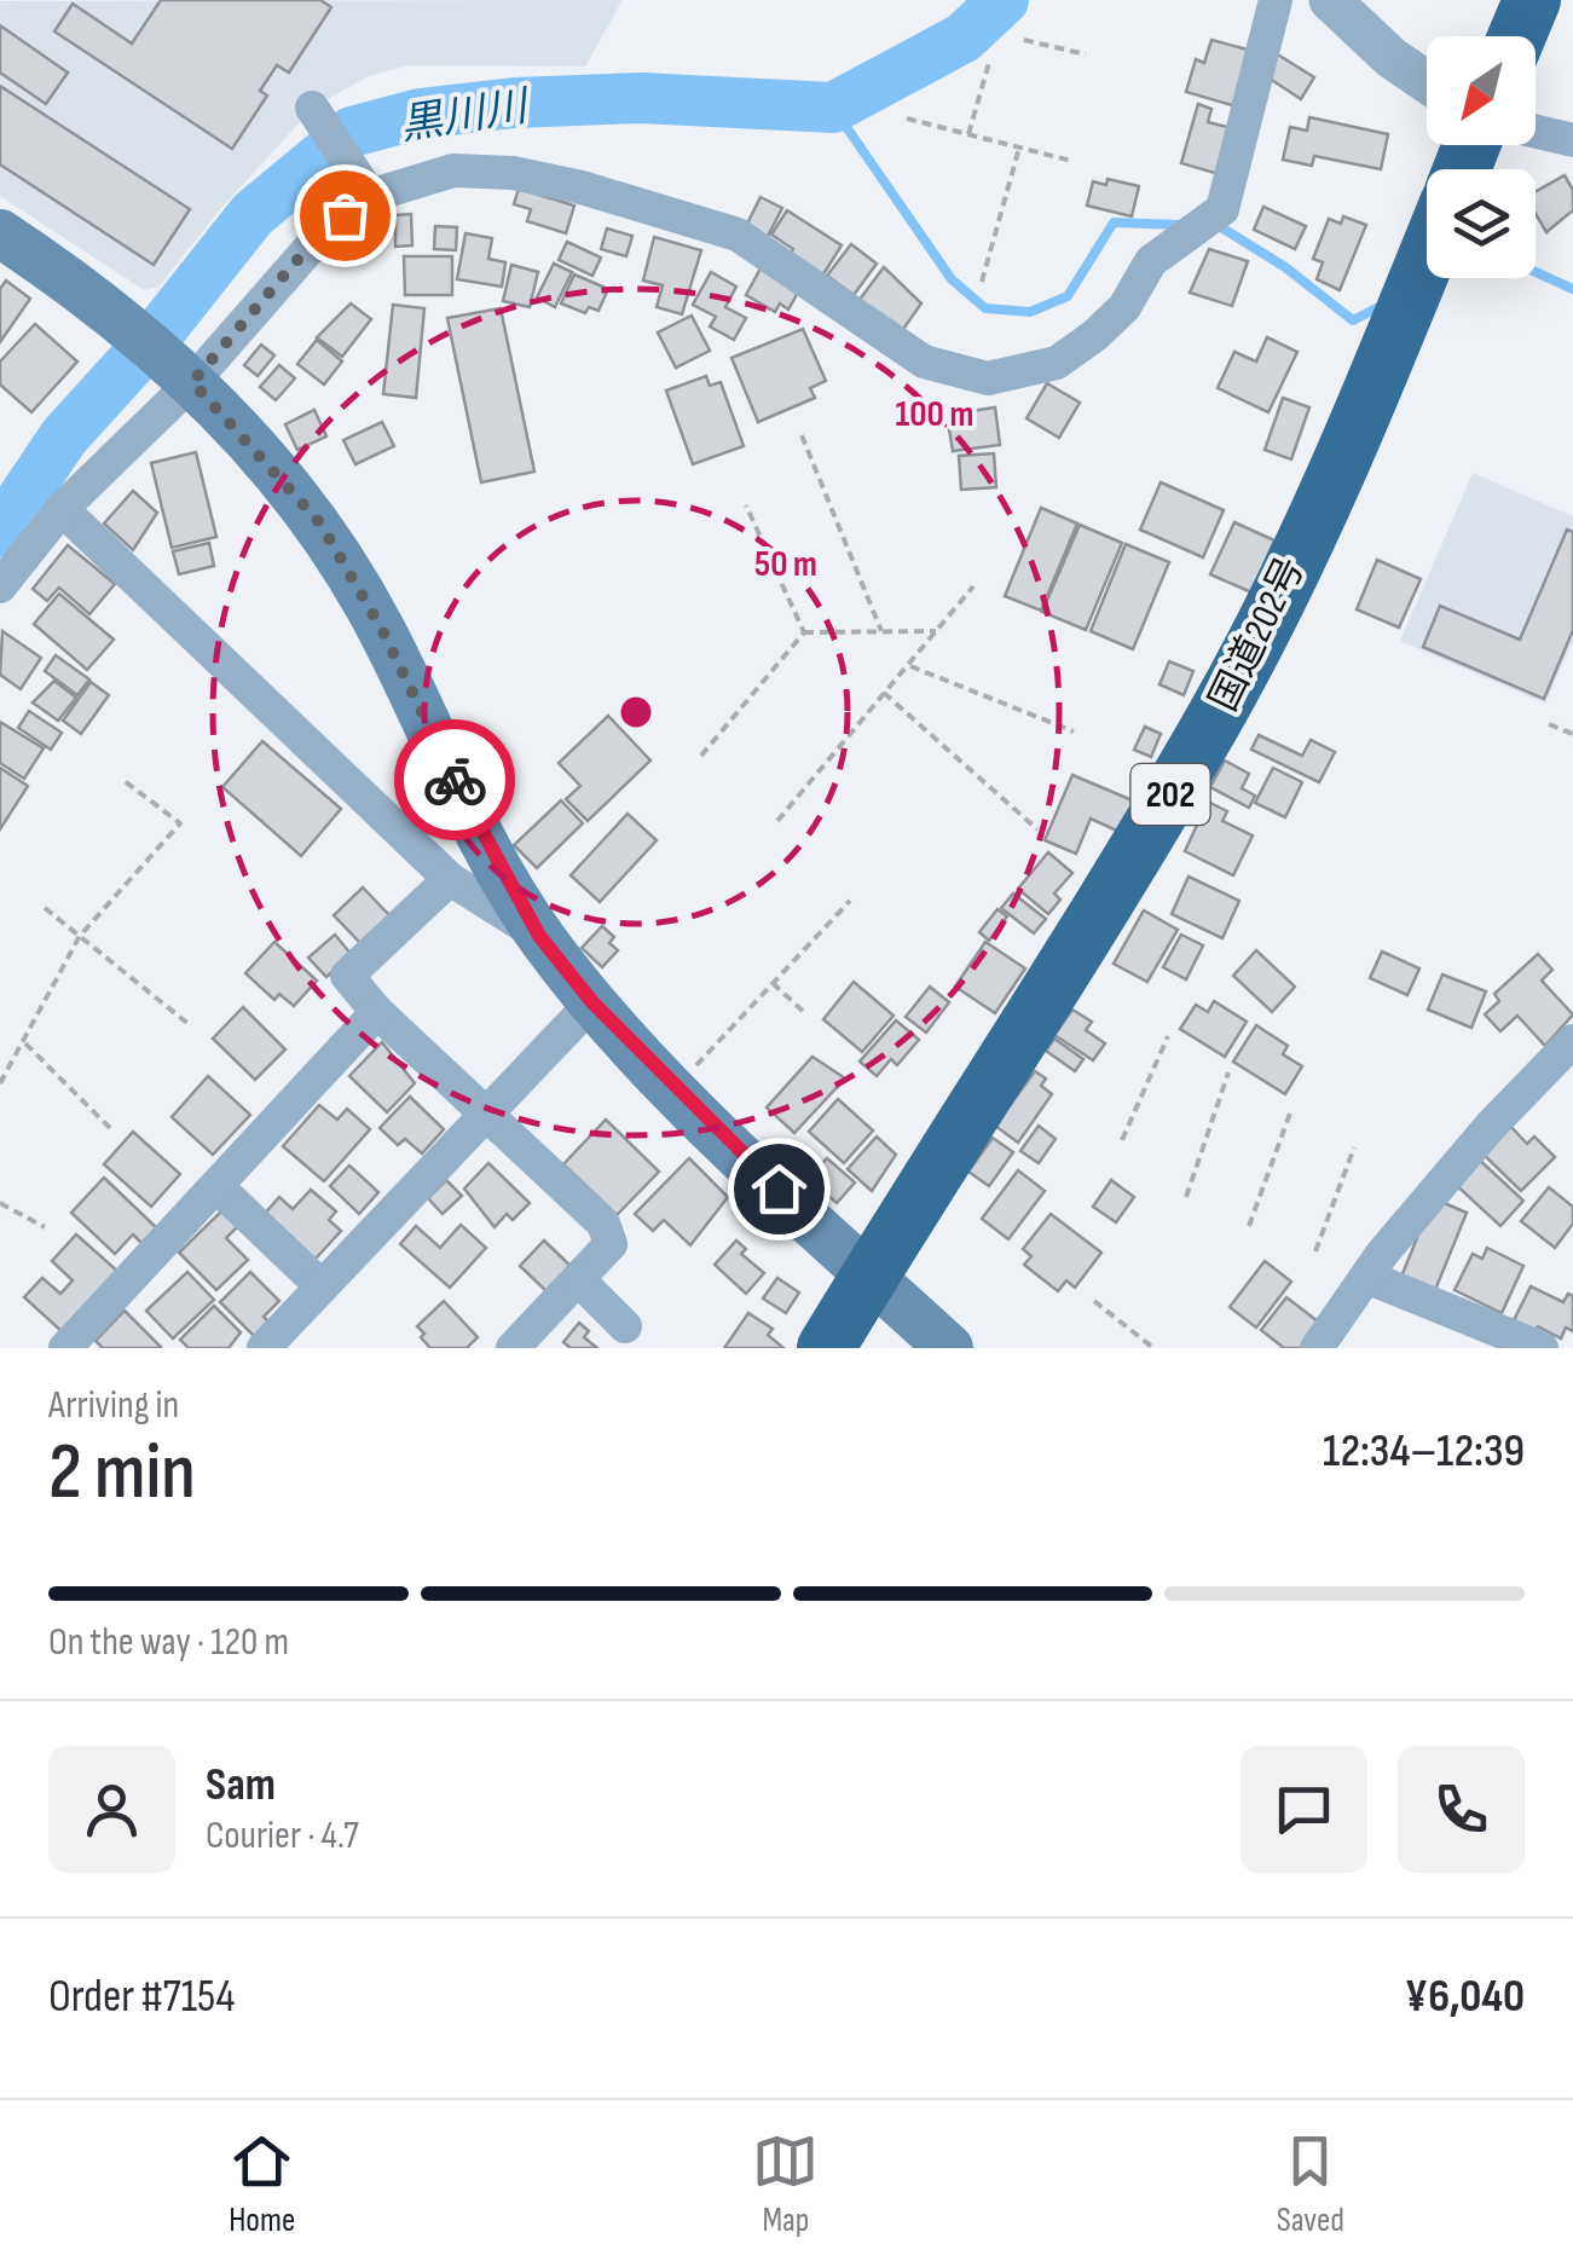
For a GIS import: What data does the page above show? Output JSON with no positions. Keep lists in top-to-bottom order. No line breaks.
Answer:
{"streets":{"highway":["国道202号","202"]},"water":["黒川川"],"north":"bottom left","page":{"heading":["2 min","Arriving in","12:34–12:39"],"panel":["Sam","Courier · 4.7","Order #7154","¥6,040"],"bar":"On the way · 120 m","tabs":["Home","Map","Saved"]},"rings":["100 m","50 m"]}
